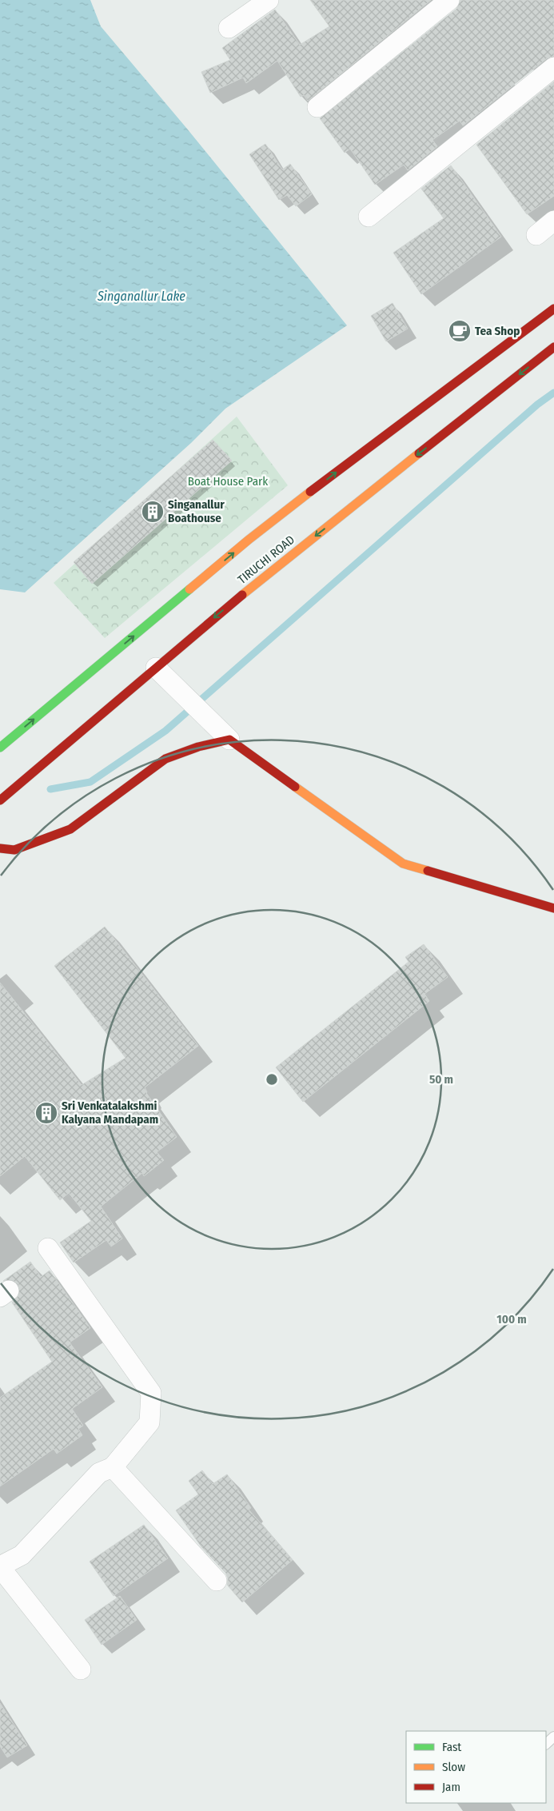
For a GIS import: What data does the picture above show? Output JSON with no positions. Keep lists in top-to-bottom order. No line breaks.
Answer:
{"streets":{"main road":["TIRUCHI ROAD"]},"water":["Singanallur Lake"],"parks":["Boat House Park"],"places":{"cafe":["Tea Shop"],"building":["Singanallur Boathouse","Sri Venkatalakshmi Kalyana Mandapam"]},"legend":["Fast","Slow","Jam"],"rings":["50 m","100 m"]}
